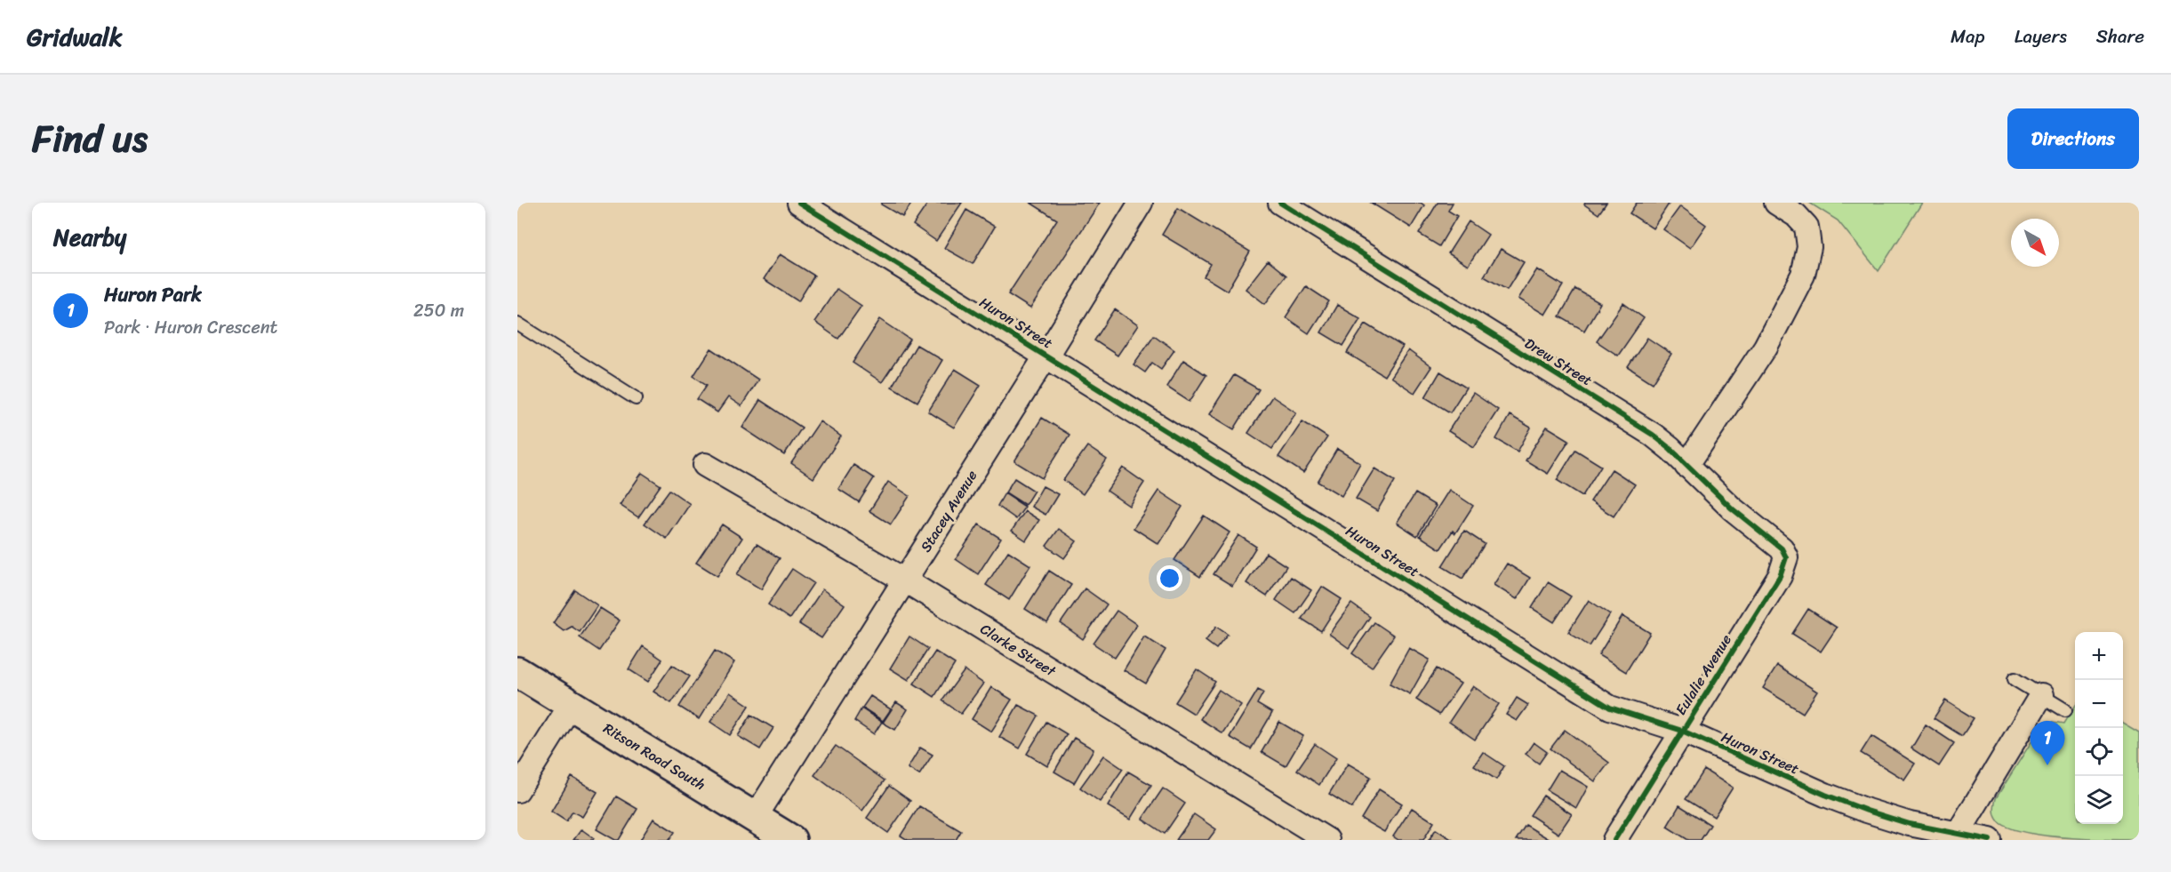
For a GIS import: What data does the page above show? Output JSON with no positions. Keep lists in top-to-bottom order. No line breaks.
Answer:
{"streets":{"main road":["Ritson Road South"],"street":["Huron Street","Drew Street","Stacey Avenue","Clarke Street","Eulalie Avenue"]},"crossings":[["Huron Street","Stacey Avenue"],["Huron Street","Eulalie Avenue"],["Drew Street","Eulalie Avenue"],["Stacey Avenue","Clarke Street"],["Stacey Avenue","Ritson Road South"]],"north":"bottom right","page":{"header":"Gridwalk","nav":["Map","Layers","Share"],"title":"Find us","buttons":"Directions","heading":"Nearby","list":[{"mark":"1","name":"Huron Park","note":"Park · Huron Crescent","value":"250 m"}],"map_buttons":["+","−"],"pins":"1"}}
